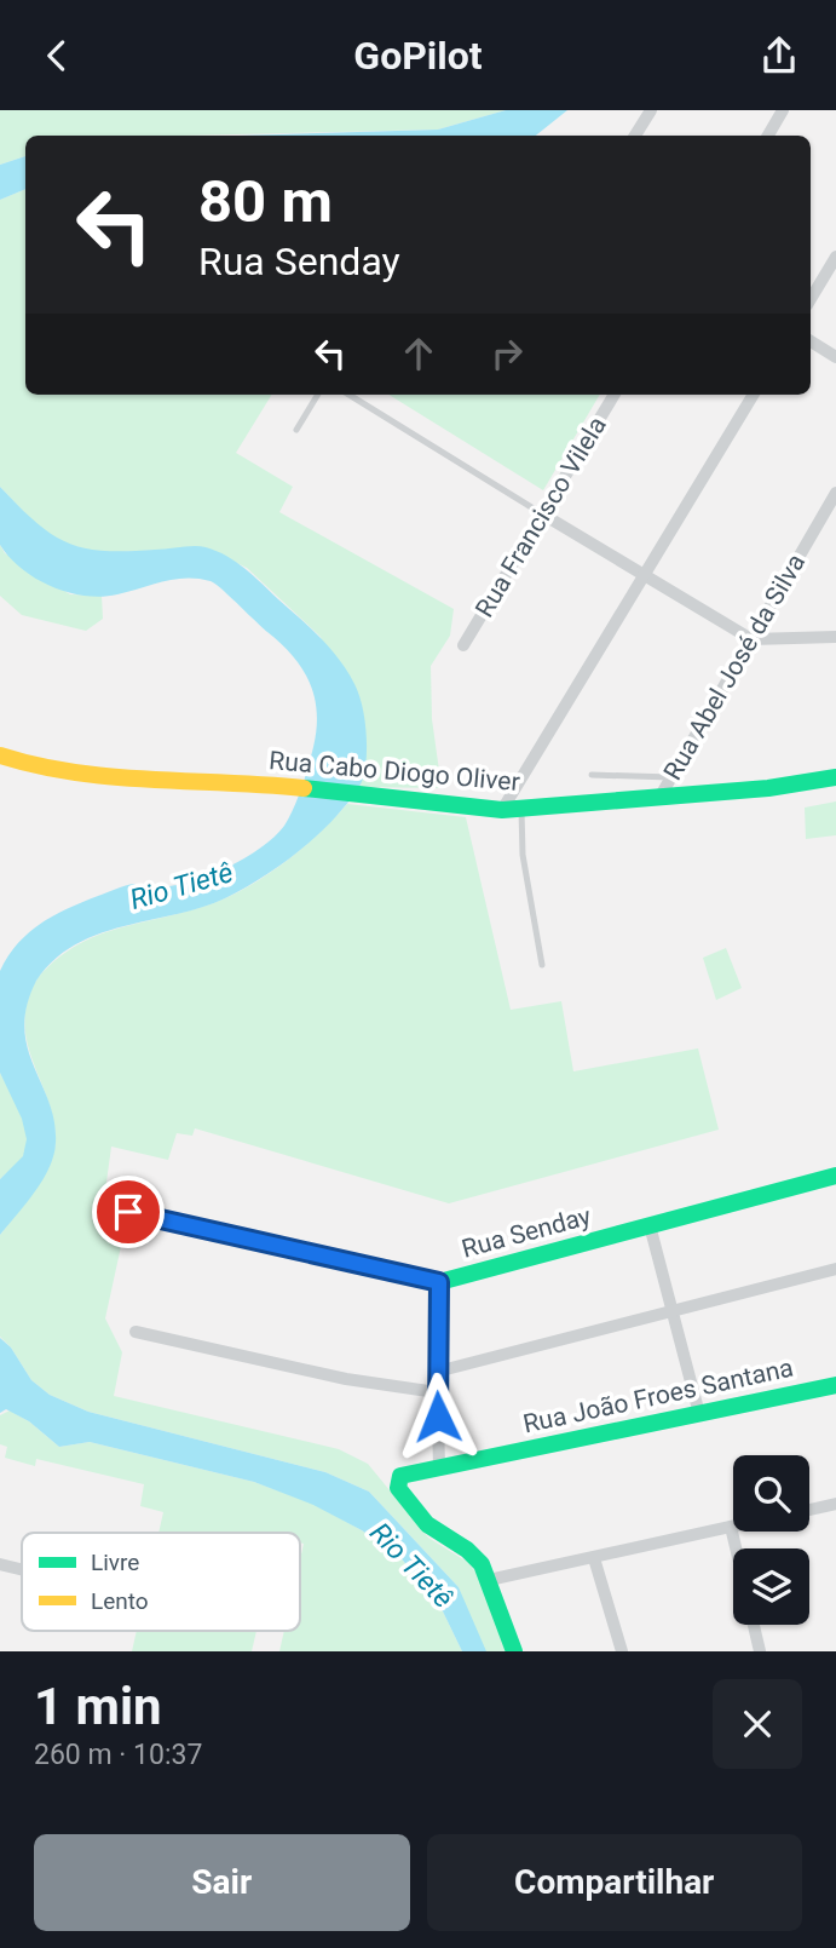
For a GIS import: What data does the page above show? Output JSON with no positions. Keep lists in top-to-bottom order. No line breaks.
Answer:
{"streets":{"street":["Rua Francisco Vilela","Rua Abel José da Silva","Rua Cabo Diogo Oliver","Rua Senday","Rua João Froes Santana"]},"crossings":[["Rua Abel José da Silva","Rua Cabo Diogo Oliver"]],"water":["Rio Tietê"],"legend":["Livre","Lento"],"page":{"header":"GoPilot","turn":["80 m","Rua Senday"],"heading":["1 min","260 m · 10:37"],"buttons":["Sair","Compartilhar"]}}
